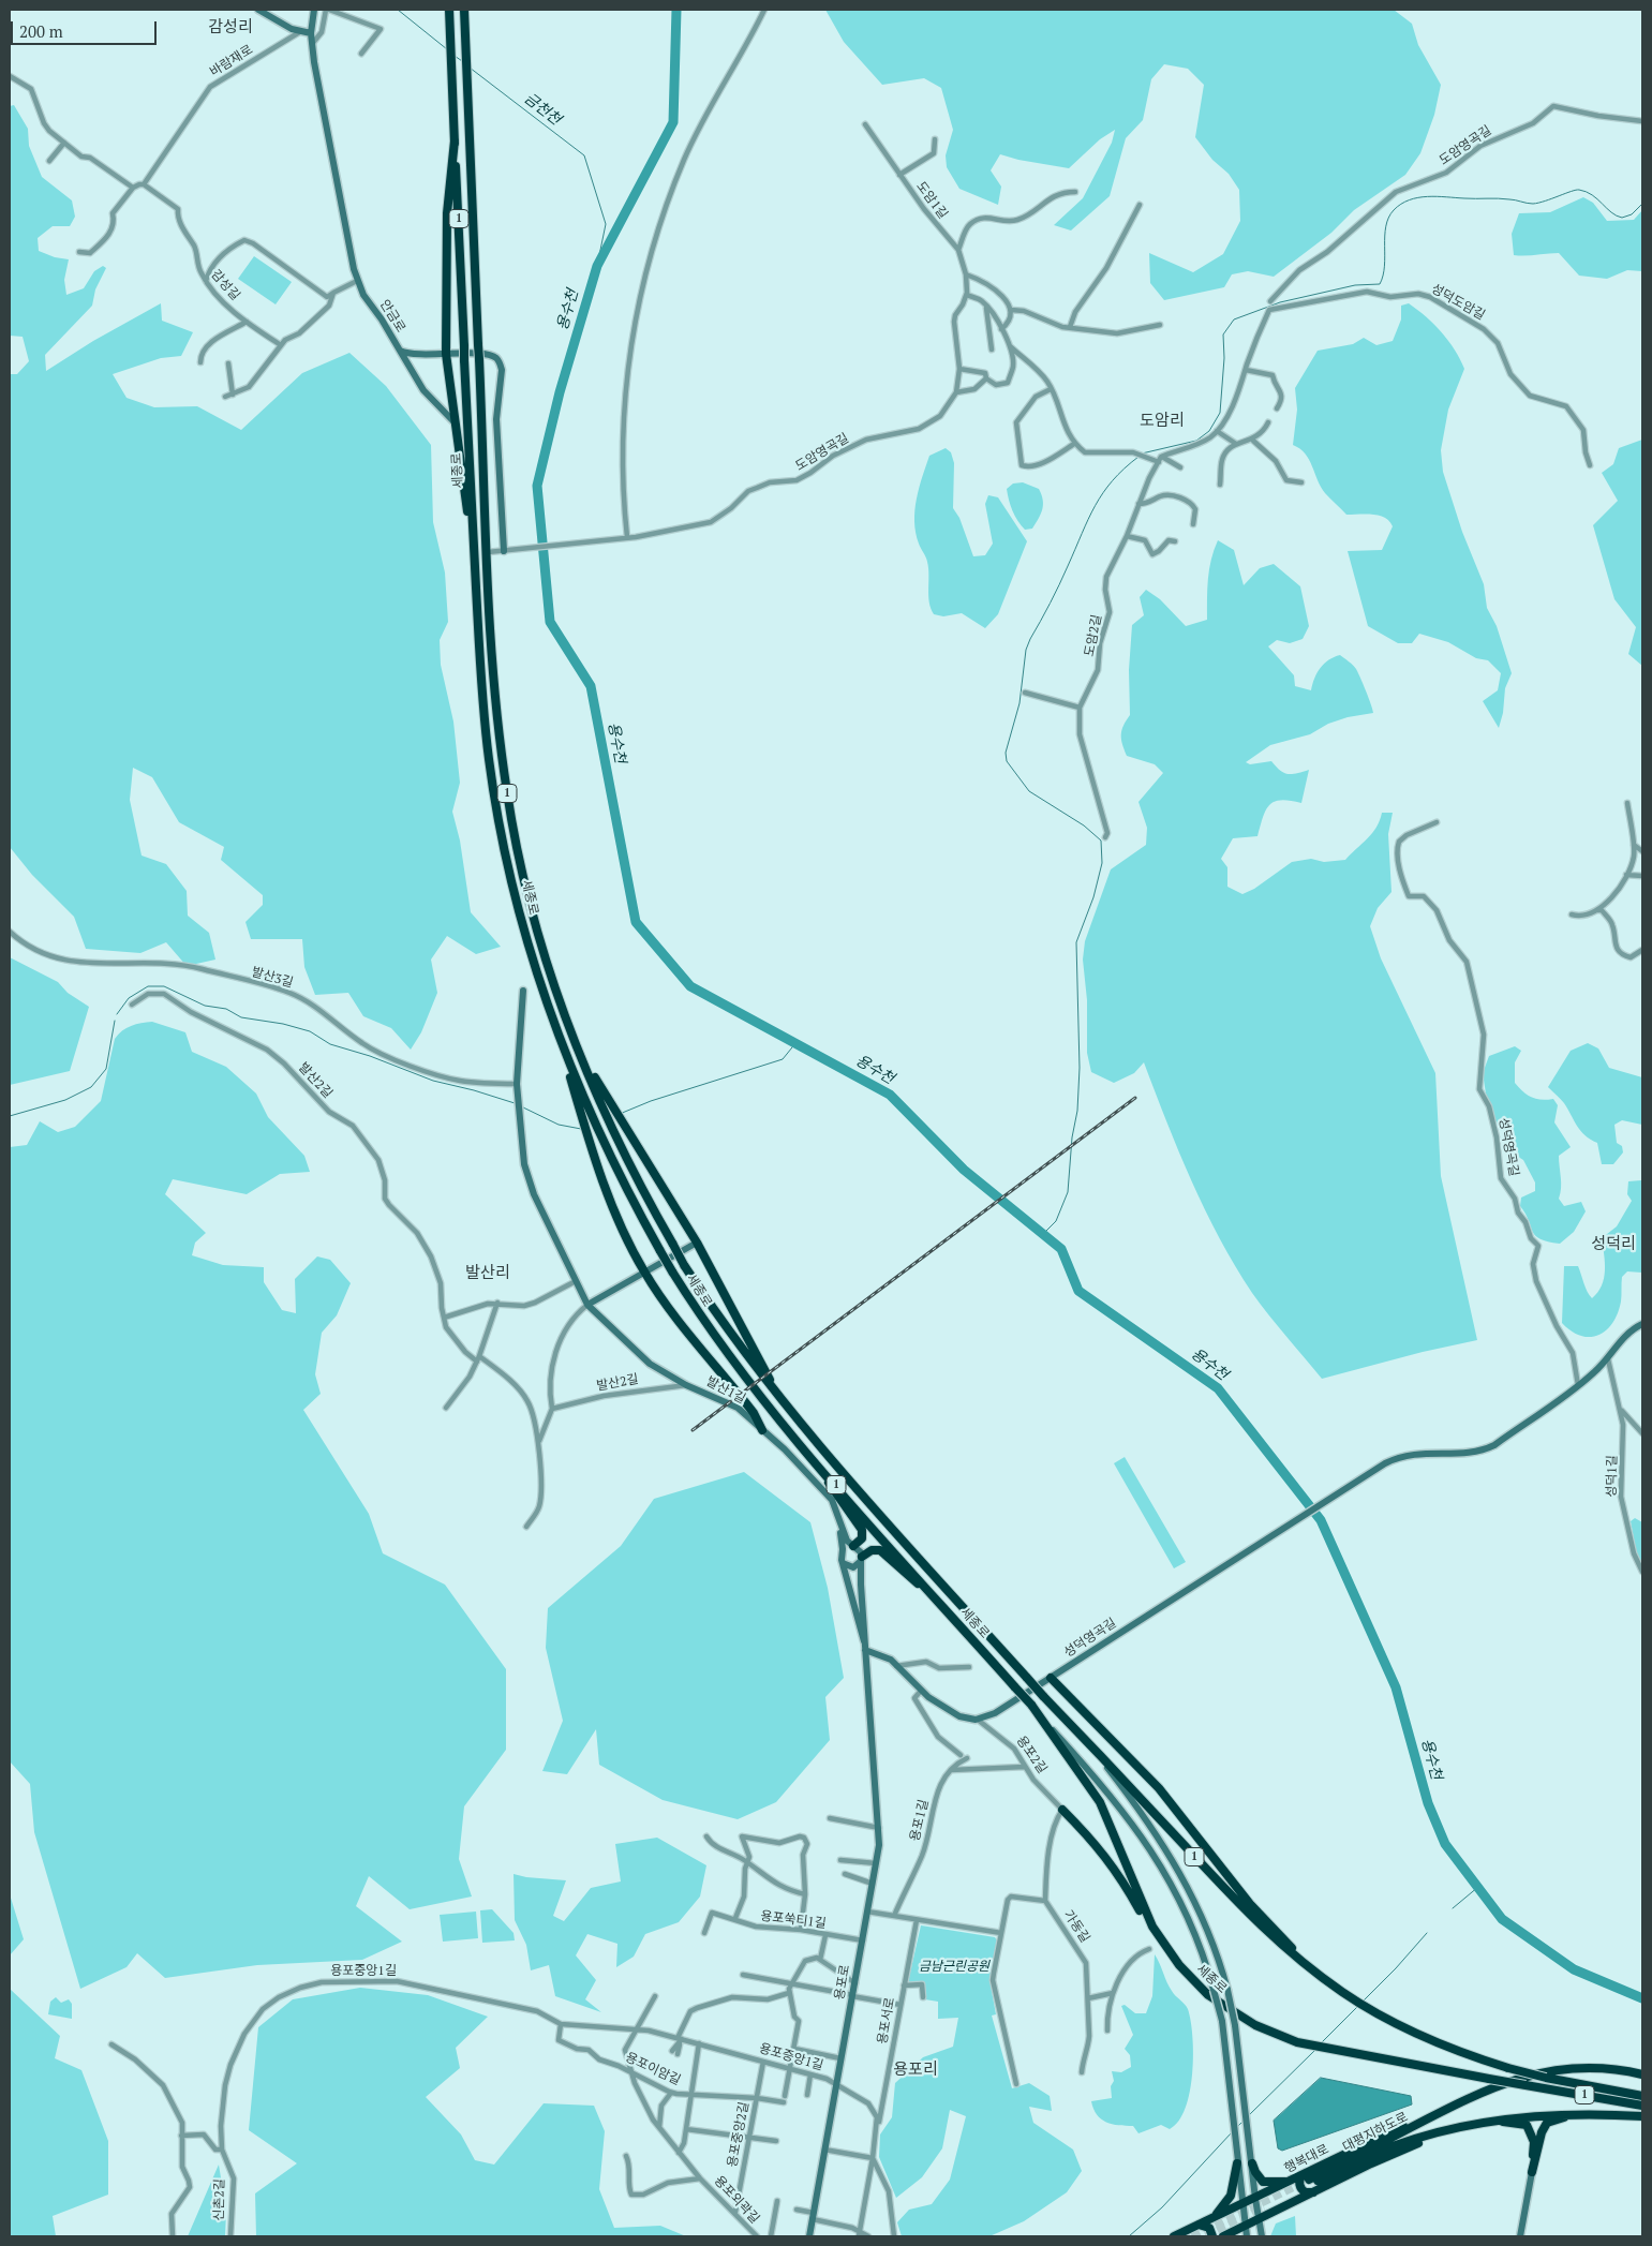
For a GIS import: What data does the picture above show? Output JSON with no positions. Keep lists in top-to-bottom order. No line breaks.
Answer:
{"streets":{"highway":["1","세종로","대평지하도로","행복대로"],"street":["바람재로","도암영곡길","도암1길","감성길","성덕도암길","안금로","도암2길","발산3길","발산2길","성덕영곡길","발산1길","성덕1길","용포2길","용포1길","용포쑥티1길","가동길","용포중앙1길","용포로","용포서로","용포이암길","용포중앙2길","신촌2길","용포외곽길"]},"crossings":[["바람재로","감성길"],["도암영곡길","도암1길"],["도암영곡길","안금로"],["도암영곡길","세종로"],["발산3길","발산1길"],["발산2길","발산1길"],["성덕영곡길","용포2길"],["용포2길","용포로"],["용포쑥티1길","용포로"],["용포중앙1길","용포로"],["용포중앙1길","용포이암길"],["용포중앙1길","용포중앙2길"],["용포중앙1길","신촌2길"],["용포중앙1길","용포외곽길"],["용포이암길","용포중앙2길"],["용포이암길","용포외곽길"],["대평지하도로","행복대로"],["용포중앙2길","용포외곽길"]],"districts":["감성리","도암리","성덕리","발산리","용포리"],"water":["금천천","용수천"],"parks":["금남근린공원"],"scale_bar":"200 m"}
